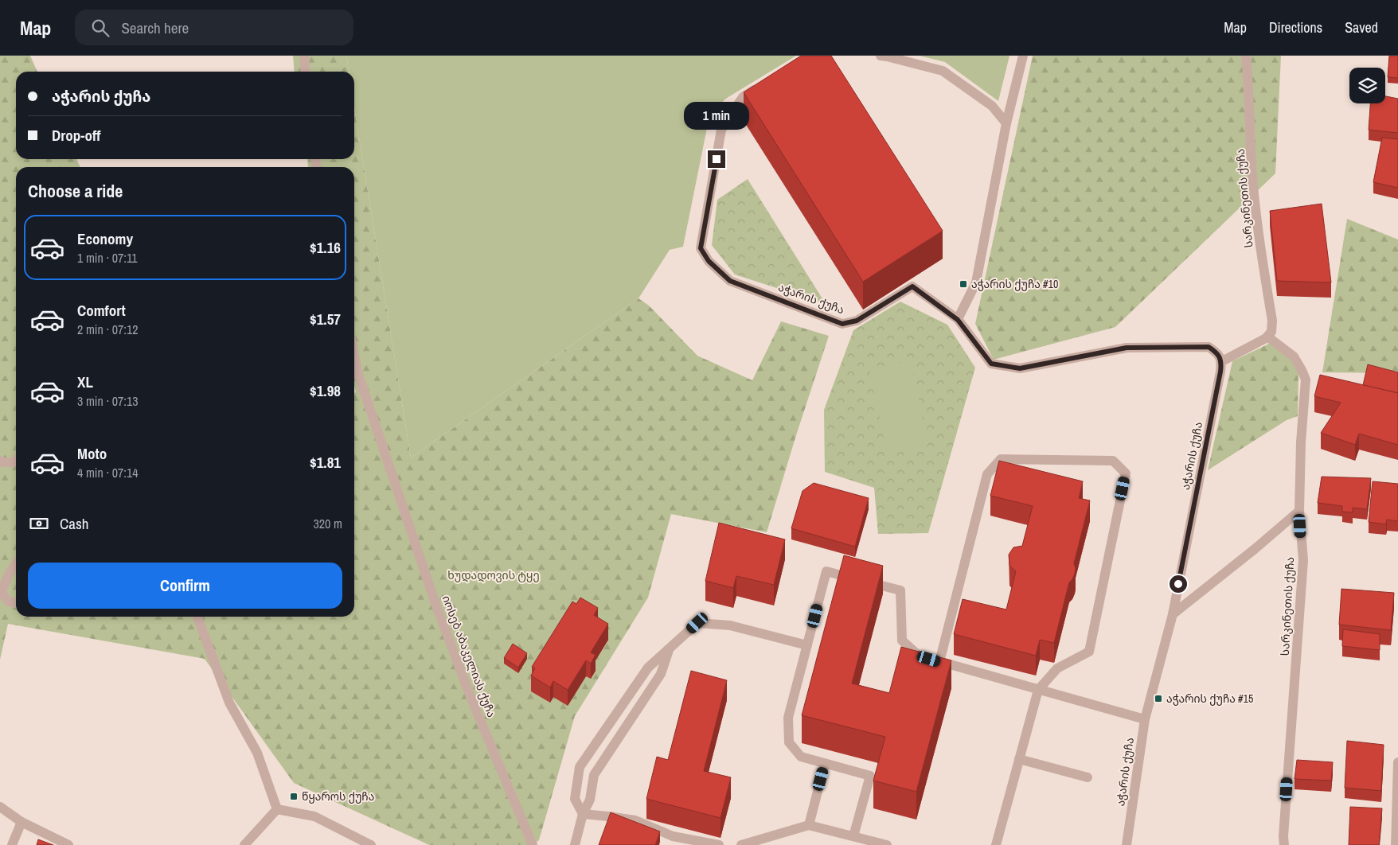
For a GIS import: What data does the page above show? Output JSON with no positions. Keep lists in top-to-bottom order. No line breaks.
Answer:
{"streets":{"street":["სარკინეთის ქუჩა","აჭარის ქუჩა","იოსებ აბაკელიას ქუჩა"]},"parks":["ხუდადოვის ტყე"],"places":{"transit":["აჭარის ქუჩა #10","აჭარის ქუჩა #15","წყაროს ქუჩა"]},"page":{"header":"Map","search":"Search here","nav":["Map","Directions","Saved"],"banner":["აჭარის ქუჩა","Drop-off"],"bubble":"1 min","heading":"Choose a ride","list":[{"name":"Economy","note":"1 min · 07:11","value":"$1.16"},{"name":"Comfort","note":"2 min · 07:12","value":"$1.57"},{"name":"XL","note":"3 min · 07:13","value":"$1.98"},{"name":"Moto","note":"4 min · 07:14","value":"$1.81"}],"pay":["Cash","320 m"],"buttons":"Confirm"}}
